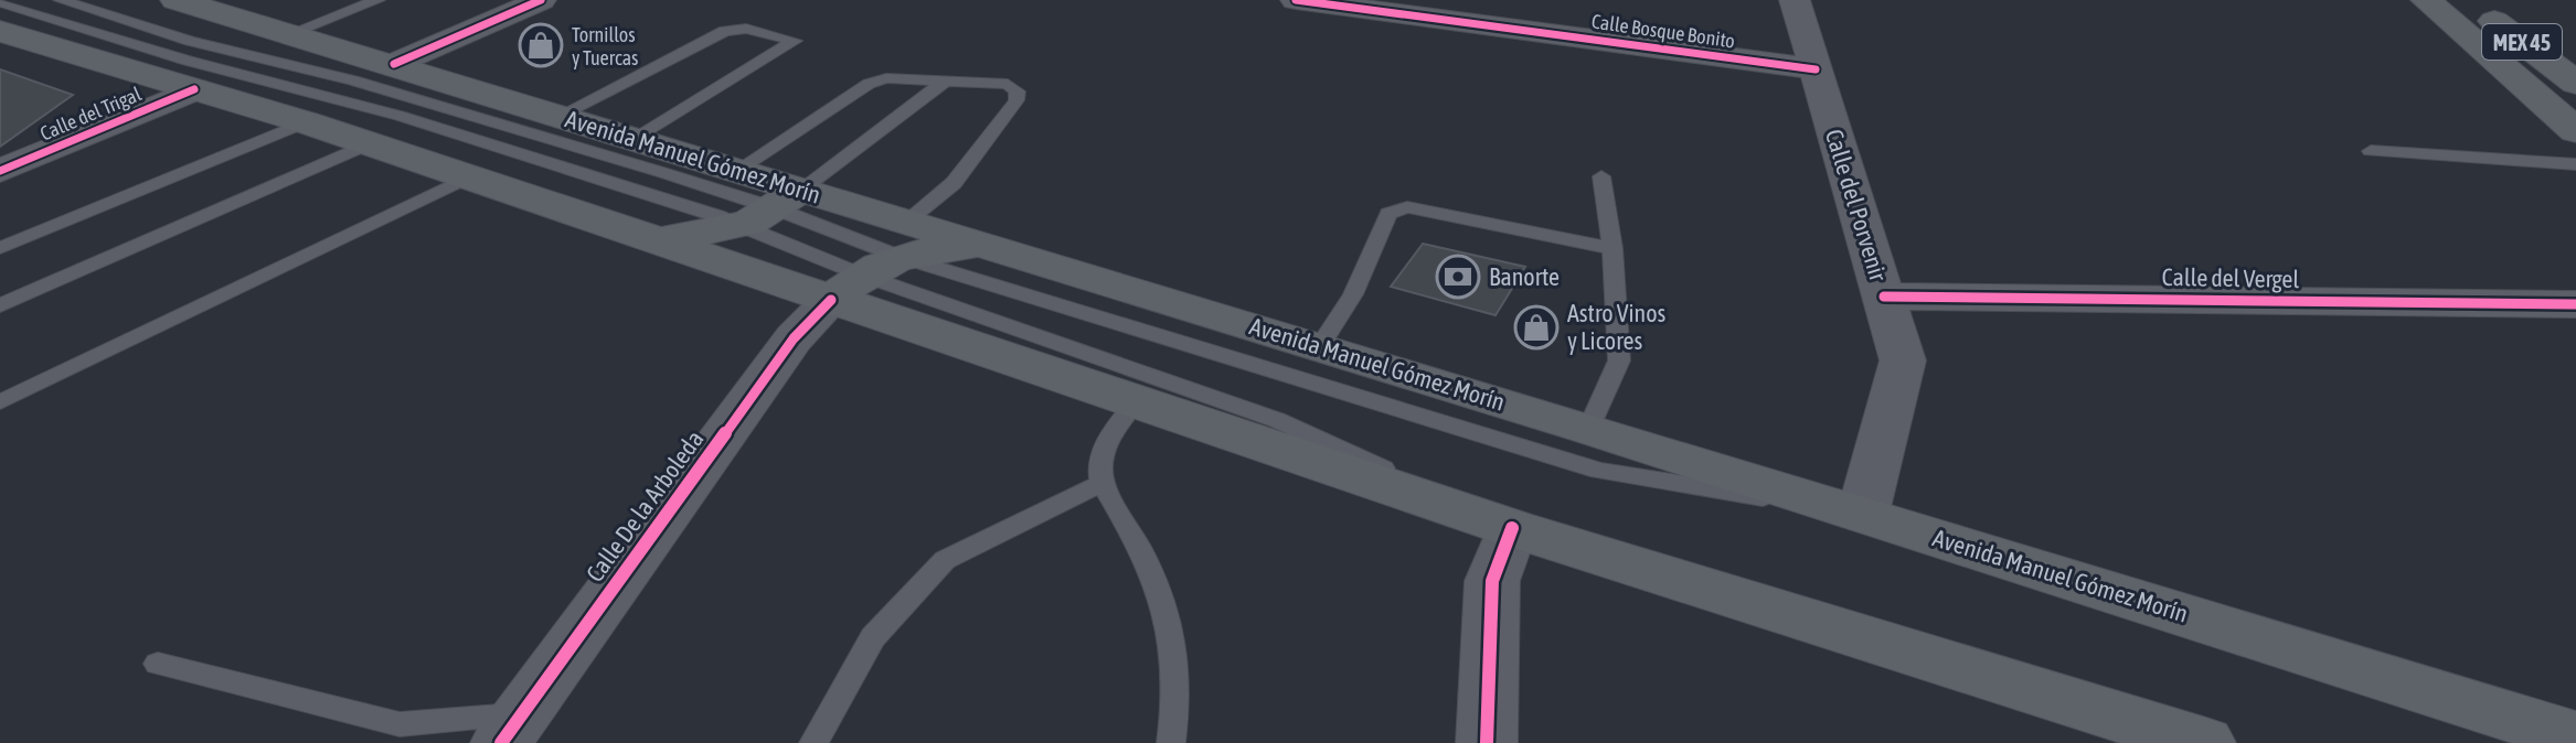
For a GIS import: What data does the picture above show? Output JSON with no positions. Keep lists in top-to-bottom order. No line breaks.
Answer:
{"streets":{"main road":["MEX 45","Avenida Manuel Gómez Morín"],"street":["Calle Bosque Bonito","Calle del Trigal","Calle del Porvenir","Calle del Vergel","Calle De la Arboleda"]},"crossings":[["Calle Bosque Bonito","Calle del Porvenir"],["Calle del Trigal","Avenida Manuel Gómez Morín"],["Avenida Manuel Gómez Morín","Calle del Porvenir"],["Avenida Manuel Gómez Morín","Calle De la Arboleda"],["Calle del Porvenir","Calle del Vergel"]],"places":{"shop":["Tornillos y Tuercas","Astro Vinos y Licores"],"bank":["Banorte"]}}
